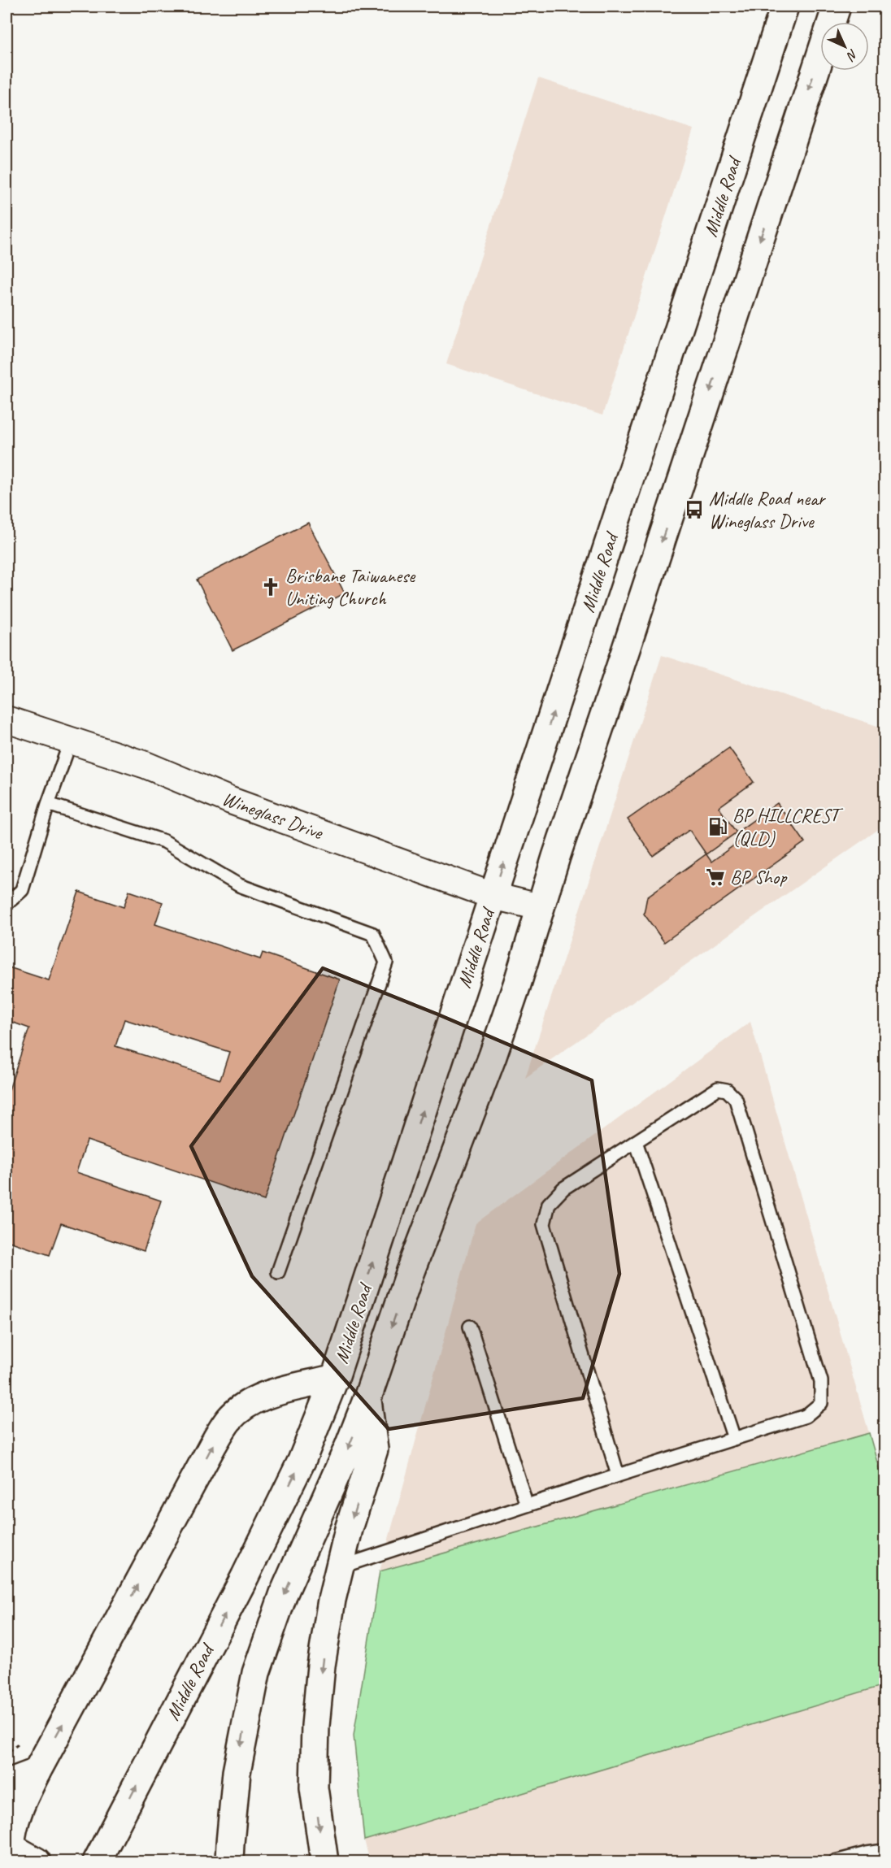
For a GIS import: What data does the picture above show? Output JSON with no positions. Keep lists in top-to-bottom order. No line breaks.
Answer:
{"streets":{"main road":["Middle Road"],"street":["Wineglass Drive"]},"crossings":[["Middle Road","Wineglass Drive"]],"places":{"bus stop":["Middle Road near Wineglass Drive"],"church":["Brisbane Taiwanese Uniting Church"],"fuel station":["BP HILLCREST (QLD)"],"supermarket":["BP Shop"]},"north":"bottom right"}
